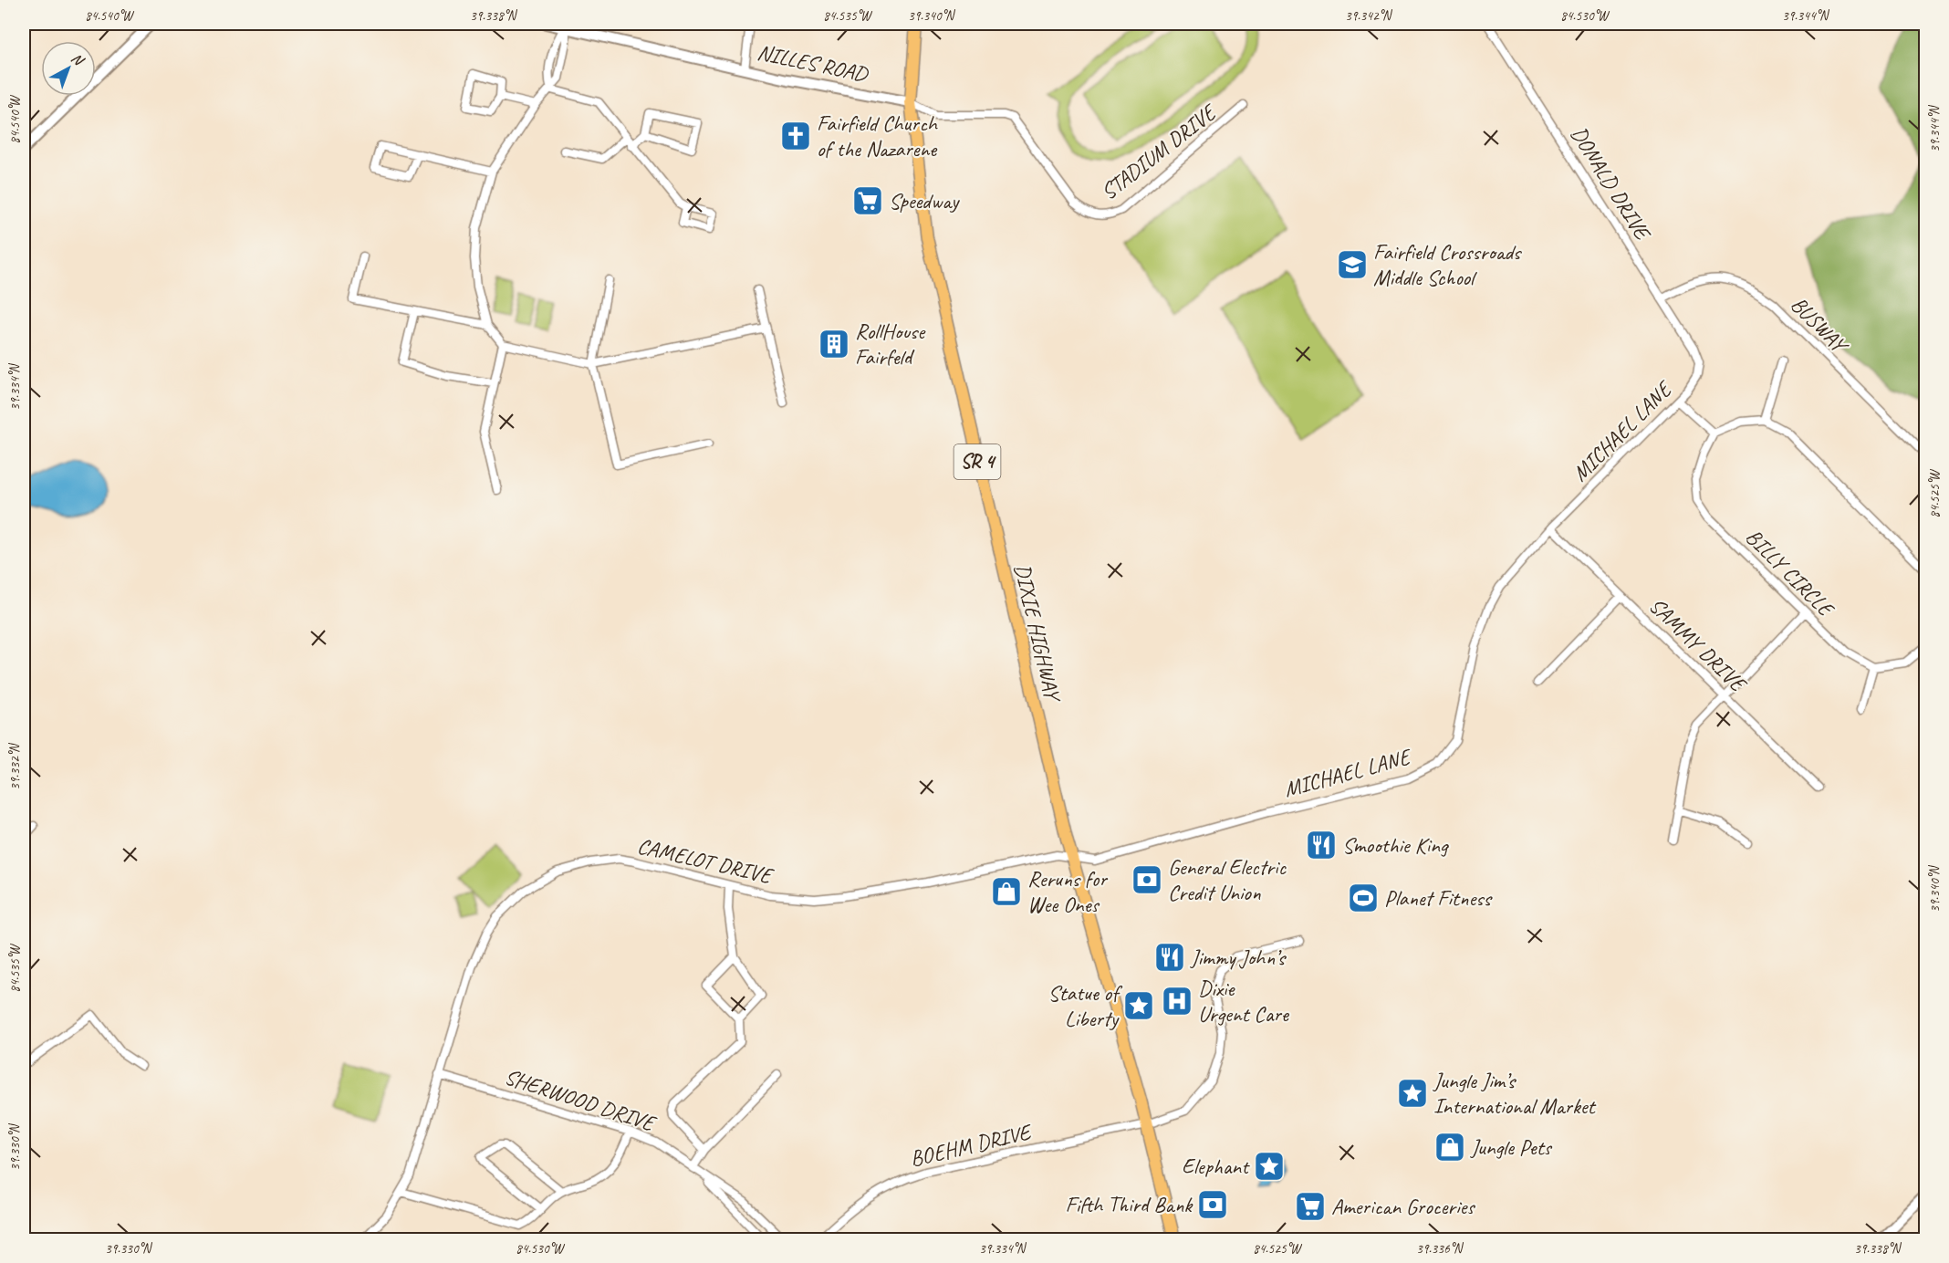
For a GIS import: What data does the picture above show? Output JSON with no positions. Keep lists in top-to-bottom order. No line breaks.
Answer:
{"streets":{"main road":["SR 4","DIXIE HIGHWAY"],"street":["NILLES ROAD","STADIUM DRIVE","DONALD DRIVE","BUSWAY","MICHAEL LANE","BILLY CIRCLE","SAMMY DRIVE","CAMELOT DRIVE","SHERWOOD DRIVE","BOEHM DRIVE"]},"crossings":[["NILLES ROAD","STADIUM DRIVE"],["NILLES ROAD","DIXIE HIGHWAY"],["STADIUM DRIVE","DIXIE HIGHWAY"],["DONALD DRIVE","BUSWAY"],["DONALD DRIVE","MICHAEL LANE"],["MICHAEL LANE","DIXIE HIGHWAY"],["MICHAEL LANE","SAMMY DRIVE"],["MICHAEL LANE","CAMELOT DRIVE"],["DIXIE HIGHWAY","CAMELOT DRIVE"],["DIXIE HIGHWAY","BOEHM DRIVE"],["CAMELOT DRIVE","SHERWOOD DRIVE"]],"places":{"church":["Fairfield Church of the Nazarene"],"supermarket":["Speedway","American Groceries"],"school or university":["Fairfield Crossroads Middle School"],"building":["RollHouse Fairfeld"],"restaurant":["Smoothie King","Jimmy John’s"],"bank":["General Electric Credit Union","Fifth Third Bank"],"shop":["Reruns for Wee Ones","Jungle Pets"],"sports":["Planet Fitness"],"hospital":["Dixie Urgent Care"],"place":["Statue of Liberty","Jungle Jim’s International Market","Elephant"]},"north":"top right","coordinates":["84.540°W","39.338°N","84.535°W","39.340°N","39.342°N","84.530°W","39.344°N","39.334°N","84.525°W","39.332°N","39.330°N","39.336°N"]}
